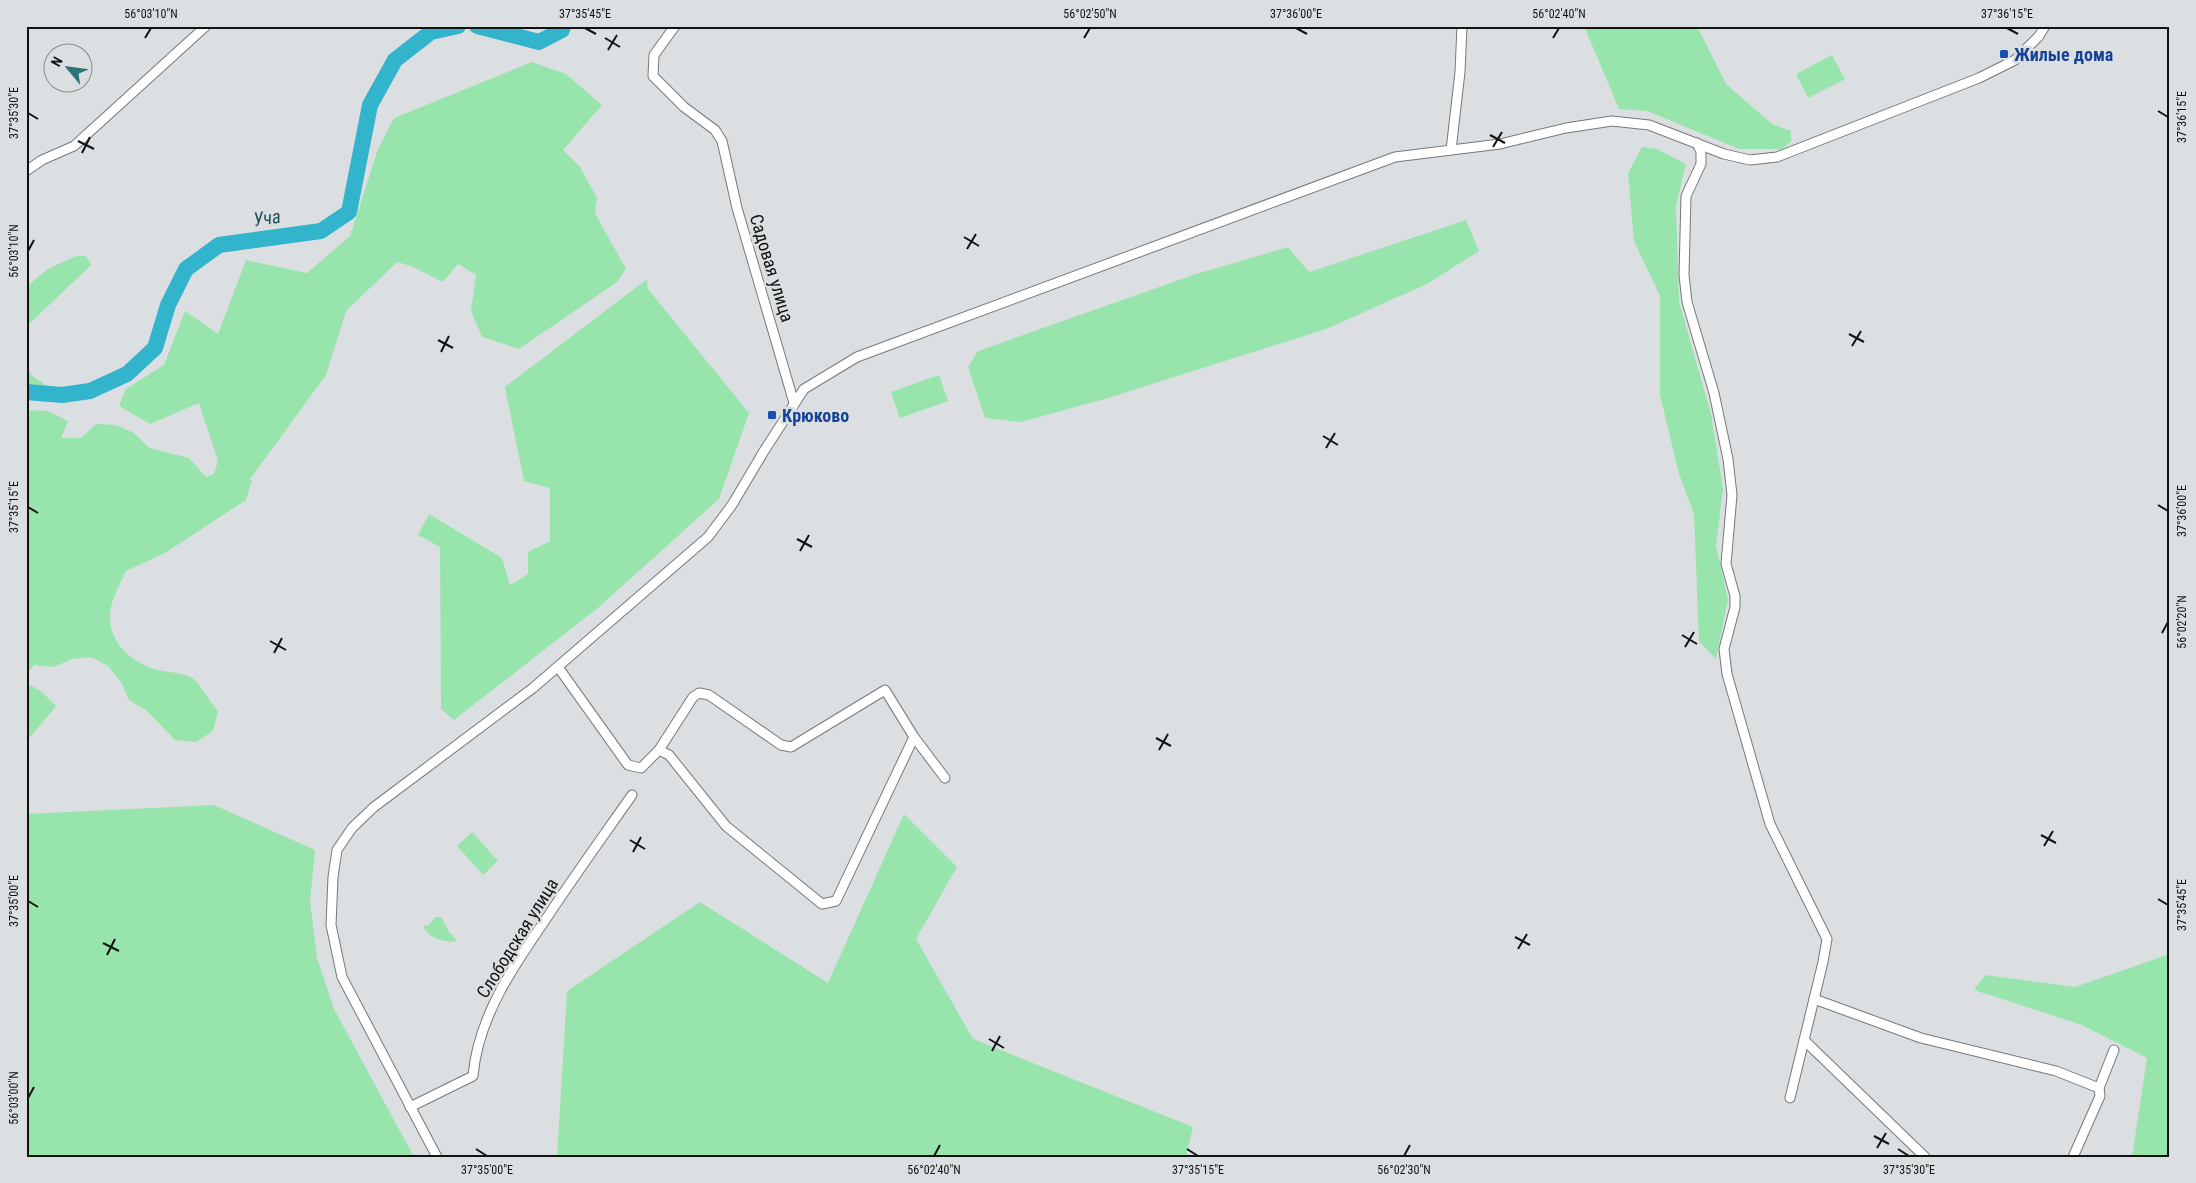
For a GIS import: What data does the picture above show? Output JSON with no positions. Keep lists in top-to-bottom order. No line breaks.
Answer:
{"streets":{"street":["Садовая улица","Слободская улица"]},"water":["Уча"],"places":{"transit":["Жилые дома","Крюково"]},"north":"top left","coordinates":["56°03'10\"N","37°35'45\"E","56°02'50\"N","37°36'00\"E","56°02'40\"N","37°36'15\"E","37°35'30\"E","37°35'15\"E","56°02'20\"N","37°35'00\"E","56°03'00\"N","56°02'30\"N"]}
